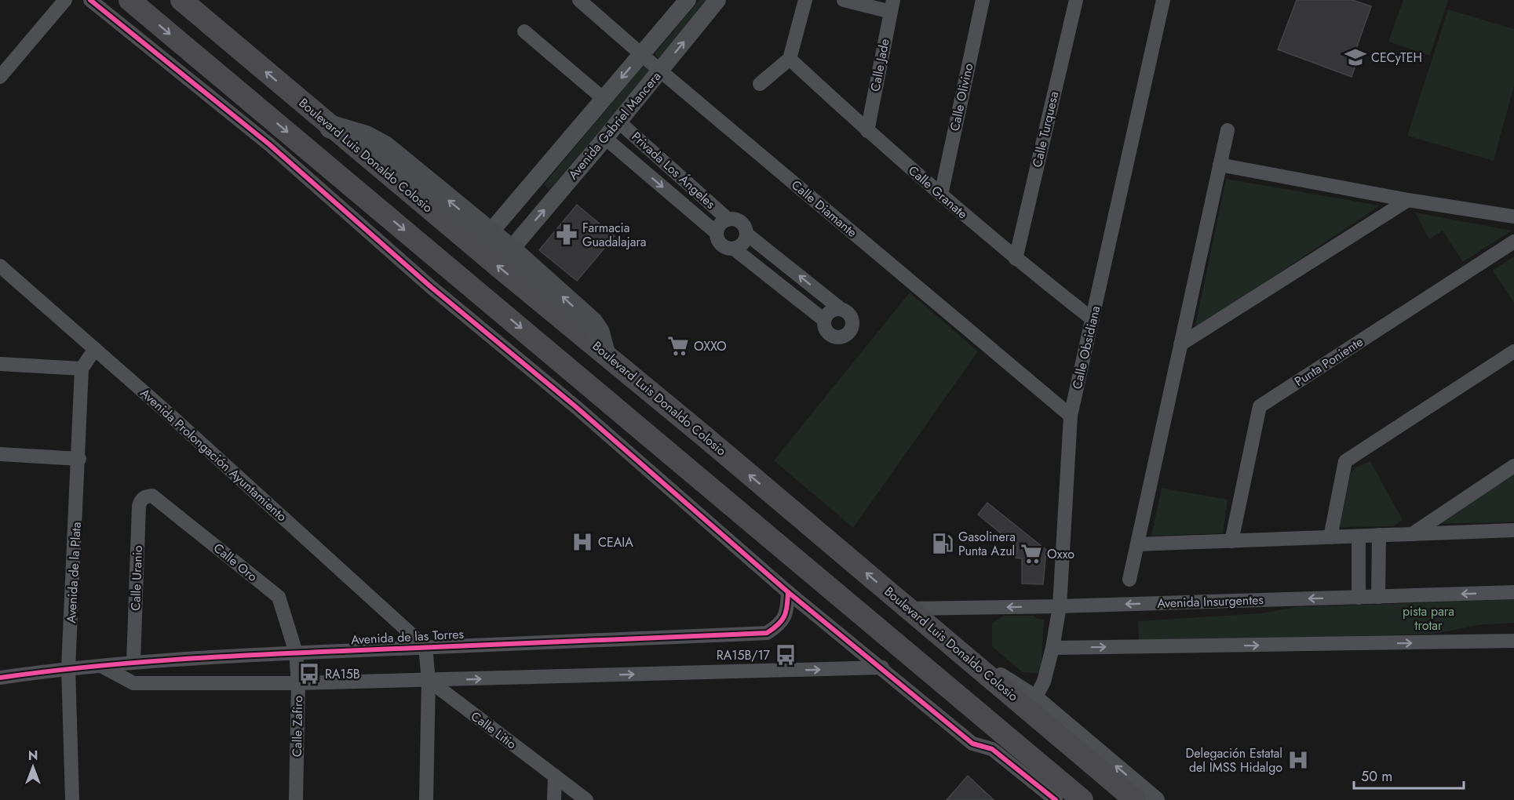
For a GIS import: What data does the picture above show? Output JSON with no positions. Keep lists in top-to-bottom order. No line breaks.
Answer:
{"streets":{"main road":["Boulevard Luis Donaldo Colosio"],"street":["Calle Jade","Calle Olivino","Avenida Gabriel Mancera","Calle Turquesa","Privada Los Ángeles","Calle Granate","Calle Diamante","Calle Obsidiana","Punta Poniente","Avenida Prolongación Ayuntamiento","Calle Oro","Avenida de la Plata","Calle Uranio","Avenida Insurgentes","Avenida de las Torres","Calle Zafiro","Calle Litio"]},"crossings":[["Calle Jade","Calle Granate"],["Calle Olivino","Calle Granate"],["Avenida Gabriel Mancera","Privada Los Ángeles"],["Avenida Gabriel Mancera","Calle Diamante"],["Calle Turquesa","Calle Granate"],["Boulevard Luis Donaldo Colosio","Avenida Insurgentes"],["Calle Granate","Calle Obsidiana"],["Calle Diamante","Calle Obsidiana"],["Calle Obsidiana","Avenida Insurgentes"],["Avenida Prolongación Ayuntamiento","Avenida de las Torres"],["Calle Oro","Calle Uranio"],["Calle Oro","Avenida de las Torres"],["Calle Oro","Calle Zafiro"],["Avenida de la Plata","Avenida de las Torres"],["Calle Uranio","Avenida de las Torres"],["Avenida de las Torres","Calle Zafiro"]],"parks":["pista para trotar"],"places":{"school or university":["CECyTEH"],"pharmacy":["Farmacia Guadalajara"],"supermarket":["OXXO","Oxxo"],"hospital":["CEAIA","Delegación Estatal del IMSS Hidalgo"],"fuel station":["Gasolinera Punta Azul"],"bus stop":["RA15B/17","RA15B"]},"scale_bar":"50 m","north":"top"}
